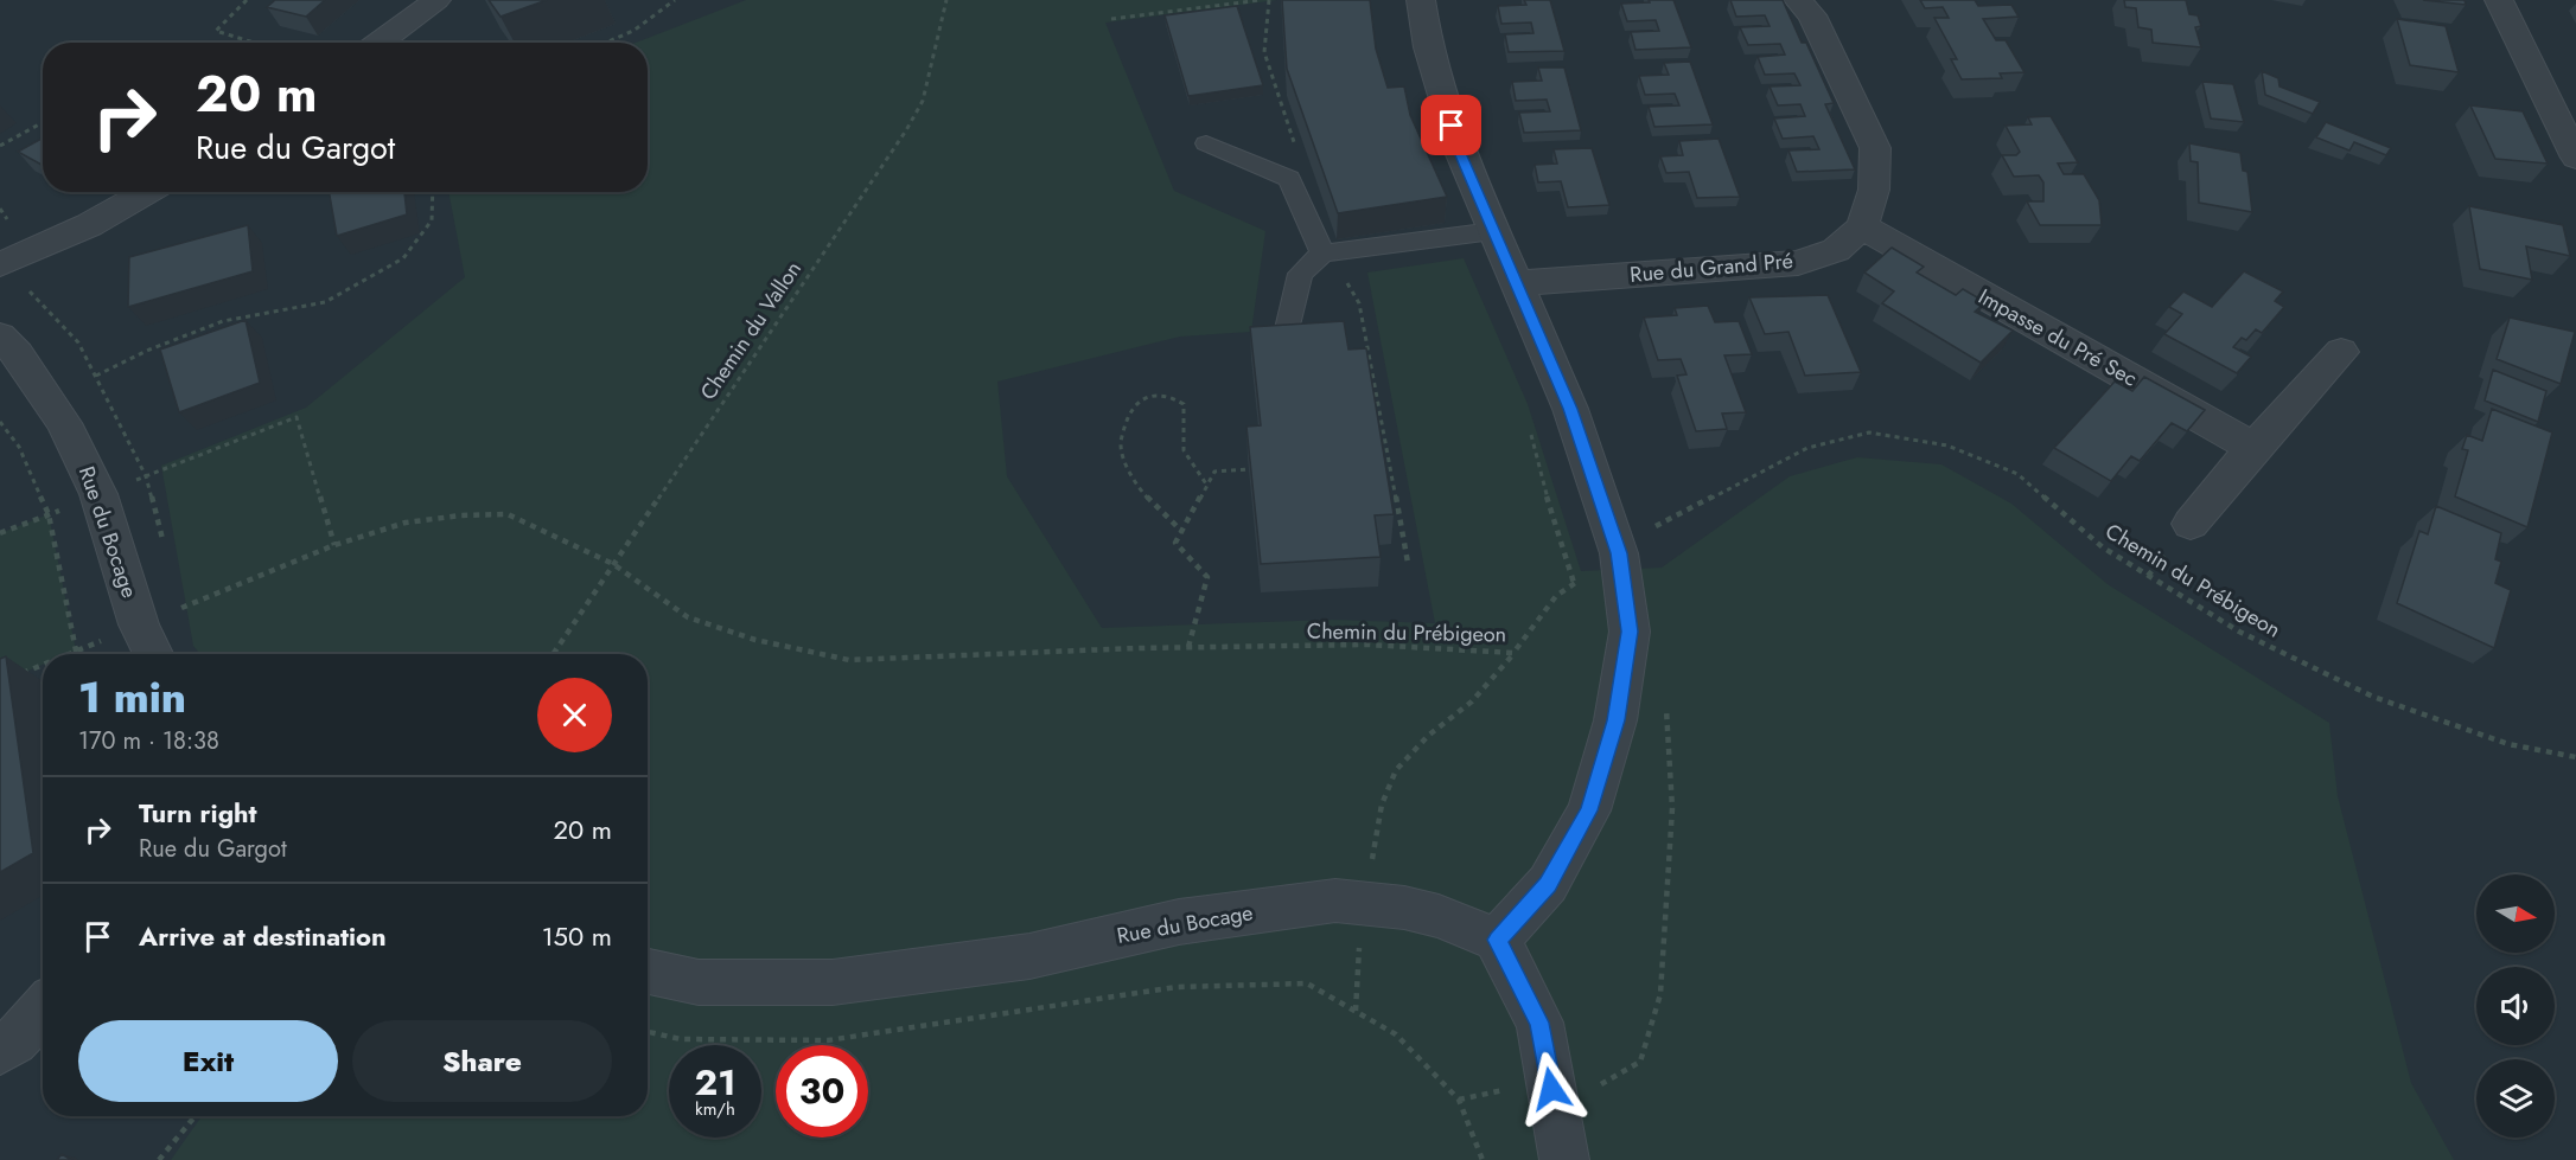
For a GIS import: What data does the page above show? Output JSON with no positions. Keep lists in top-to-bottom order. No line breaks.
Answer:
{"streets":{"street":["Rue du Grand Pré","Impasse du Pré Sec","Rue du Bocage"],"path":["Chemin du Vallon","Chemin du Prébigeon"]},"crossings":[["Rue du Grand Pré","Impasse du Pré Sec"],["Chemin du Vallon","Chemin du Prébigeon"],["Rue du Bocage","Chemin du Prébigeon"]],"north":"right","page":{"turn":["20 m","Rue du Gargot"],"heading":["1 min","170 m · 18:38"],"list":[{"name":"Turn right","note":"Rue du Gargot","value":"20 m"},{"name":"Arrive at destination","value":"150 m"}],"buttons":["Exit","Share"],"speed":"21 km/h","limit":"30"}}
